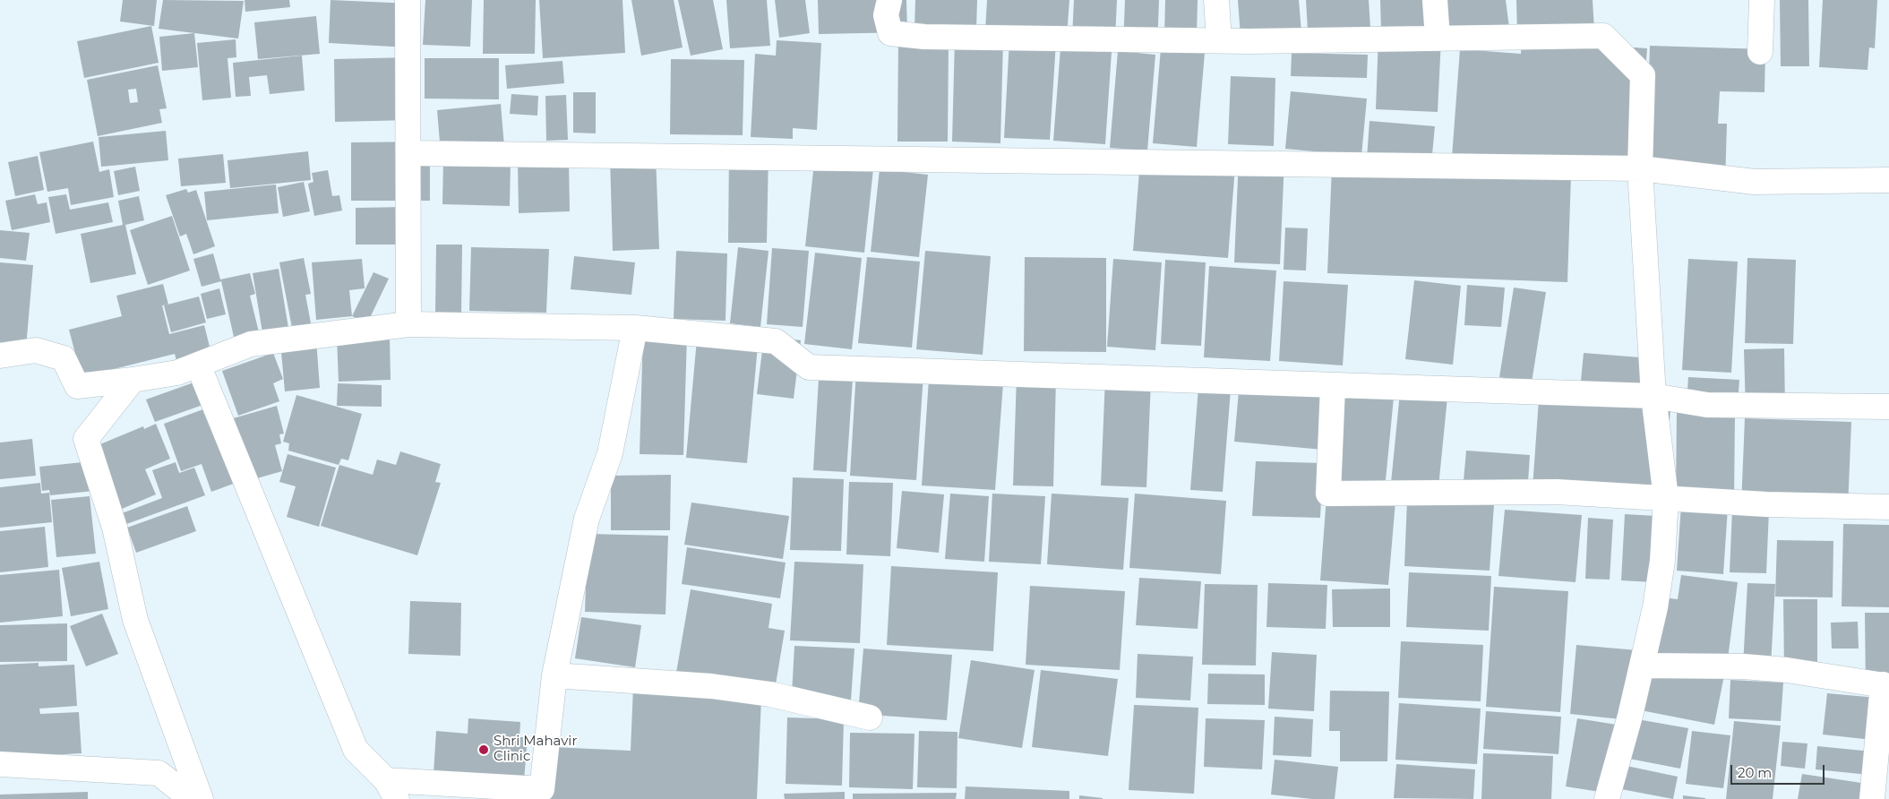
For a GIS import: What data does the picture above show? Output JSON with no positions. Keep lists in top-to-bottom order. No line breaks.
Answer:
{"places":["Shri Mahavir Clinic"],"scale_bar":"20 m"}
